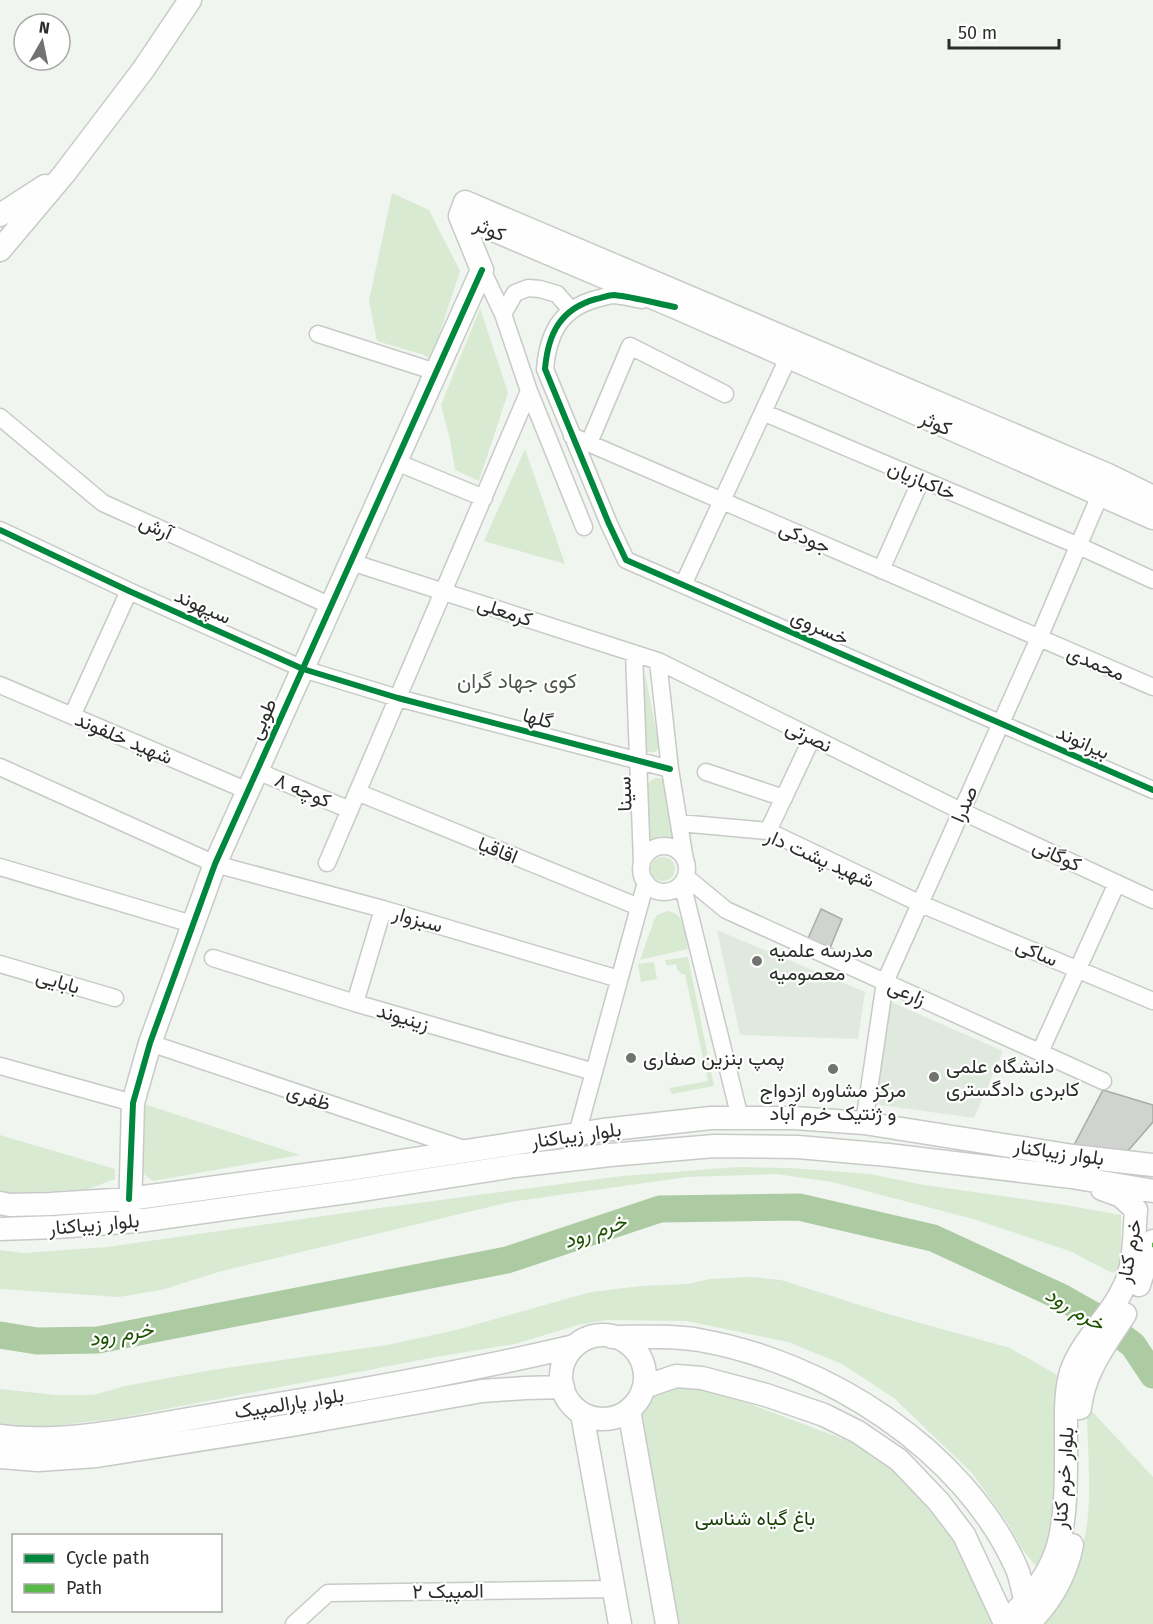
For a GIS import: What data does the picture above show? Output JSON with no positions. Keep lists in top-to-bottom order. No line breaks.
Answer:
{"streets":{"main road":["کوثر","طوبی","بلوار زیباکنار","خرم کنار","بلوار پارالمپیک","بلوار خرم کنار"],"street":["خاکبازیان","آرش","جودکی","سپهوند","کرمعلی","خسروی","محمدی","گلها","نصرتی","شهید خلفوند","بیرانوند","کوچه ۸","سینا","صدرا","اقاقیا","کوگانی","شهید پشت دار","سبزوار","ساکی","بابایی","زارعی","زینیوند","ظفری","المپیک ۲"]},"crossings":[["کوثر","صدرا"],["خاکبازیان","صدرا"],["آرش","طوبی"],["جودکی","خسروی"],["جودکی","محمدی"],["جودکی","صدرا"],["سپهوند","گلها"],["سپهوند","طوبی"],["کرمعلی","طوبی"],["کرمعلی","نصرتی"],["کرمعلی","سینا"],["خسروی","بیرانوند"],["خسروی","صدرا"],["محمدی","صدرا"],["گلها","سینا"],["طوبی","شهید خلفوند"],["طوبی","کوچه ۸"],["طوبی","سبزوار"],["طوبی","ظفری"],["طوبی","بلوار زیباکنار"],["نصرتی","صدرا"],["نصرتی","کوگانی"],["شهید خلفوند","کوچه ۸"],["بیرانوند","صدرا"],["سینا","زارعی"],["صدرا","کوگانی"],["صدرا","شهید پشت دار"],["صدرا","ساکی"],["صدرا","زارعی"],["صدرا","بلوار زیباکنار"],["شهید پشت دار","ساکی"],["ظفری","بلوار زیباکنار"],["بلوار زیباکنار","خرم کنار"],["خرم کنار","بلوار خرم کنار"]],"districts":["کوی جهاد گران"],"water":["خرم رود"],"parks":["باغ گیاه شناسی"],"places":["مدرسه علمیه معصومیه","پمپ بنزین صفاری","مرکز مشاوره ازدواج و ژنتیک خرم آباد","دانشگاه علمی کابردی دادگستری"],"legend":["Cycle path","Path"],"scale_bar":"50 m","north":"top"}
